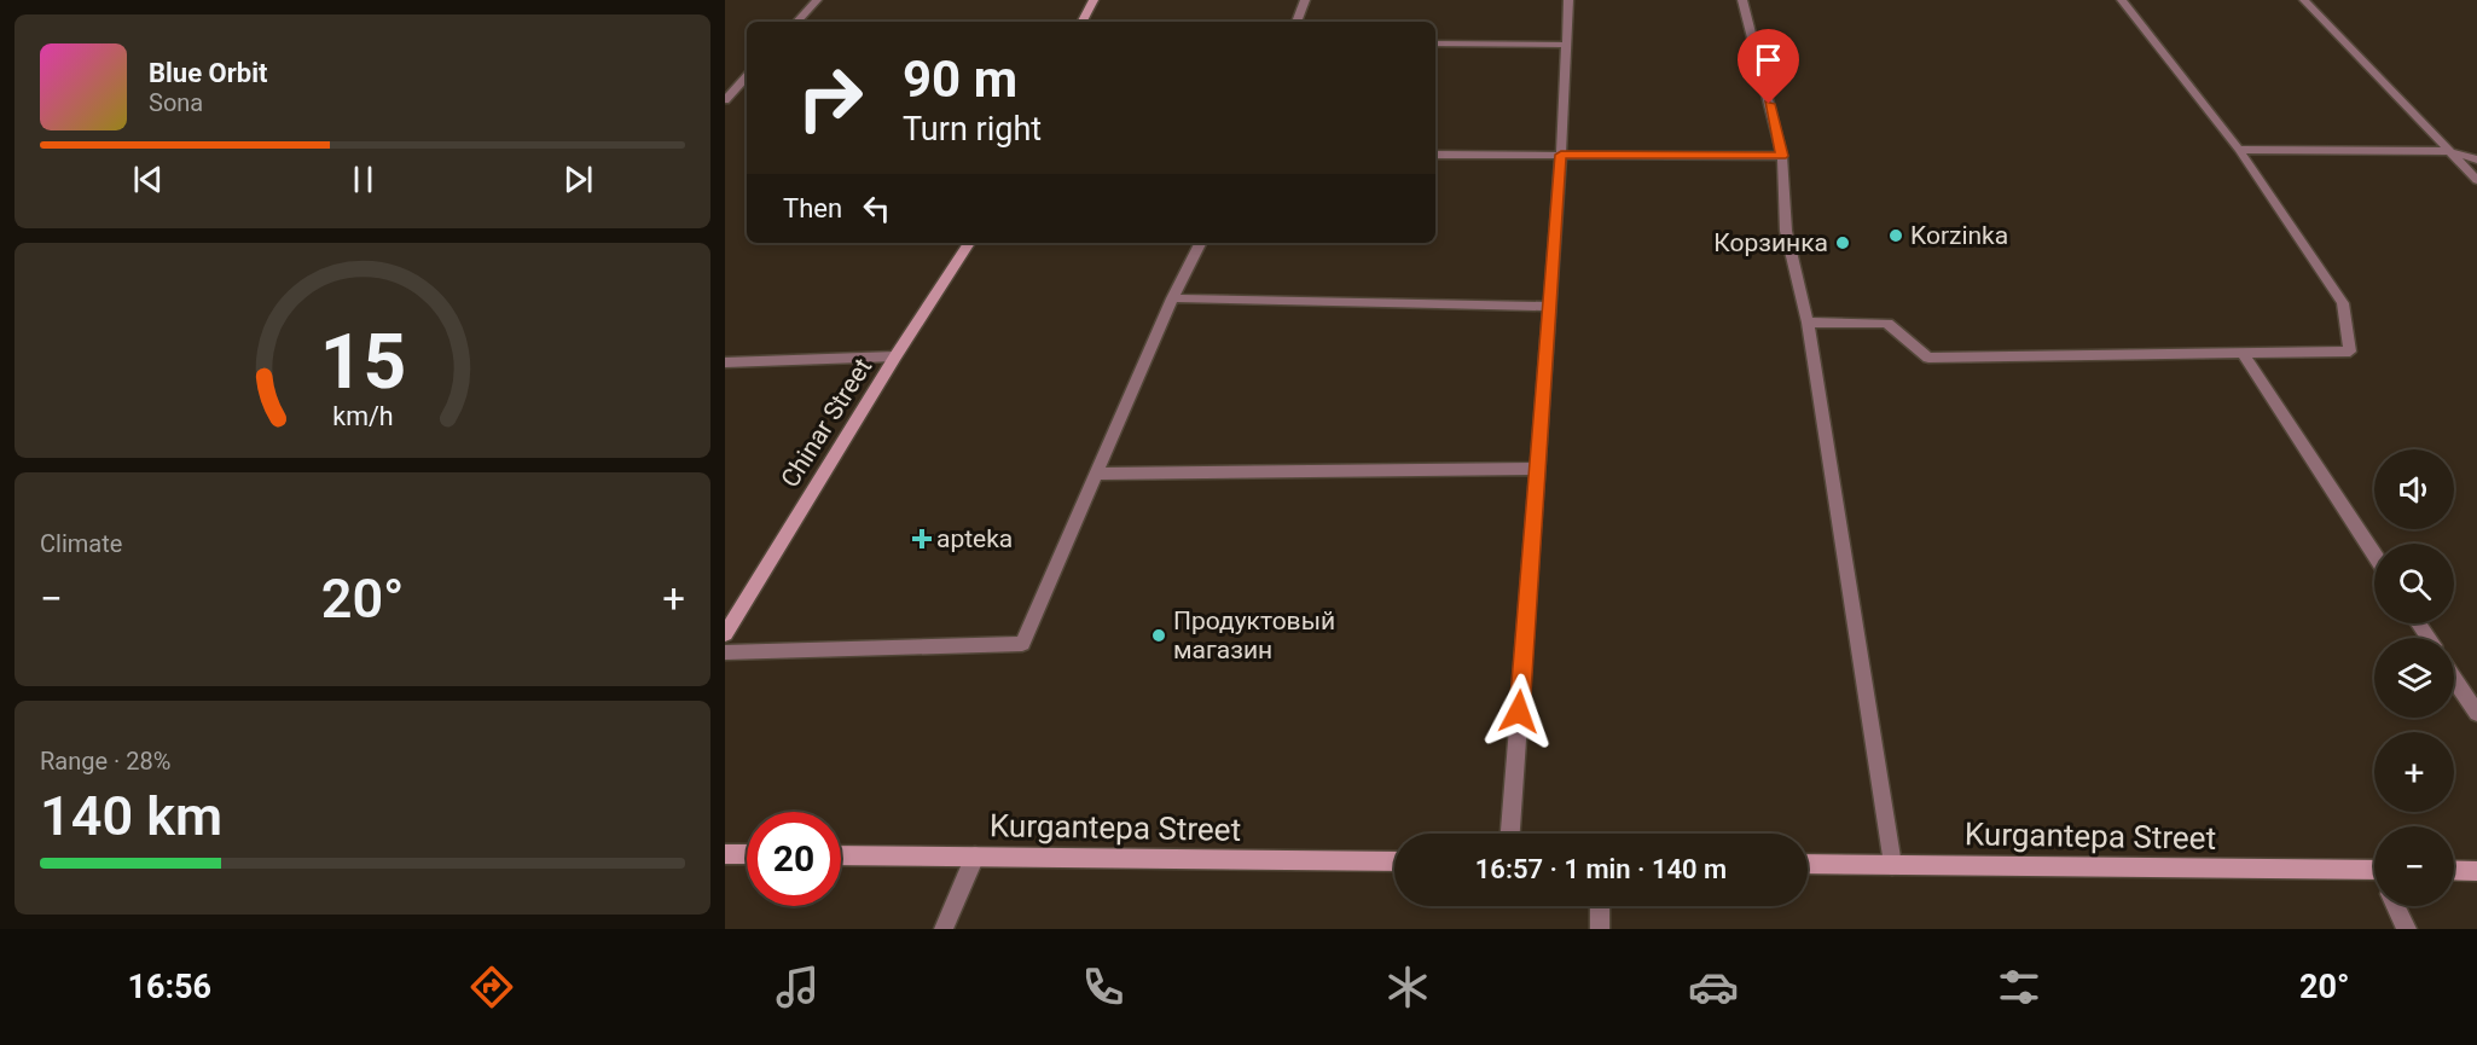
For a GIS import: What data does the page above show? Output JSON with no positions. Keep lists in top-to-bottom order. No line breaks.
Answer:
{"streets":{"street":["Chinar Street","Kurgantepa Street"]},"places":{"other":["Korzinka","Корзинка","Продуктовый магазин"],"health":["apteka"]},"page":{"turn":["90 m","Turn right"],"song":["Blue Orbit","Sona"],"then":"Then","map_buttons":["+","−"],"tile":["Climate",["Range · 28%","140 km"]],"heat":["−","20°","+"],"limit":"20","trip":"16:57 · 1 min · 140 m","tabs":["16:56","20°"],"gauge":["15","km/h"]}}
